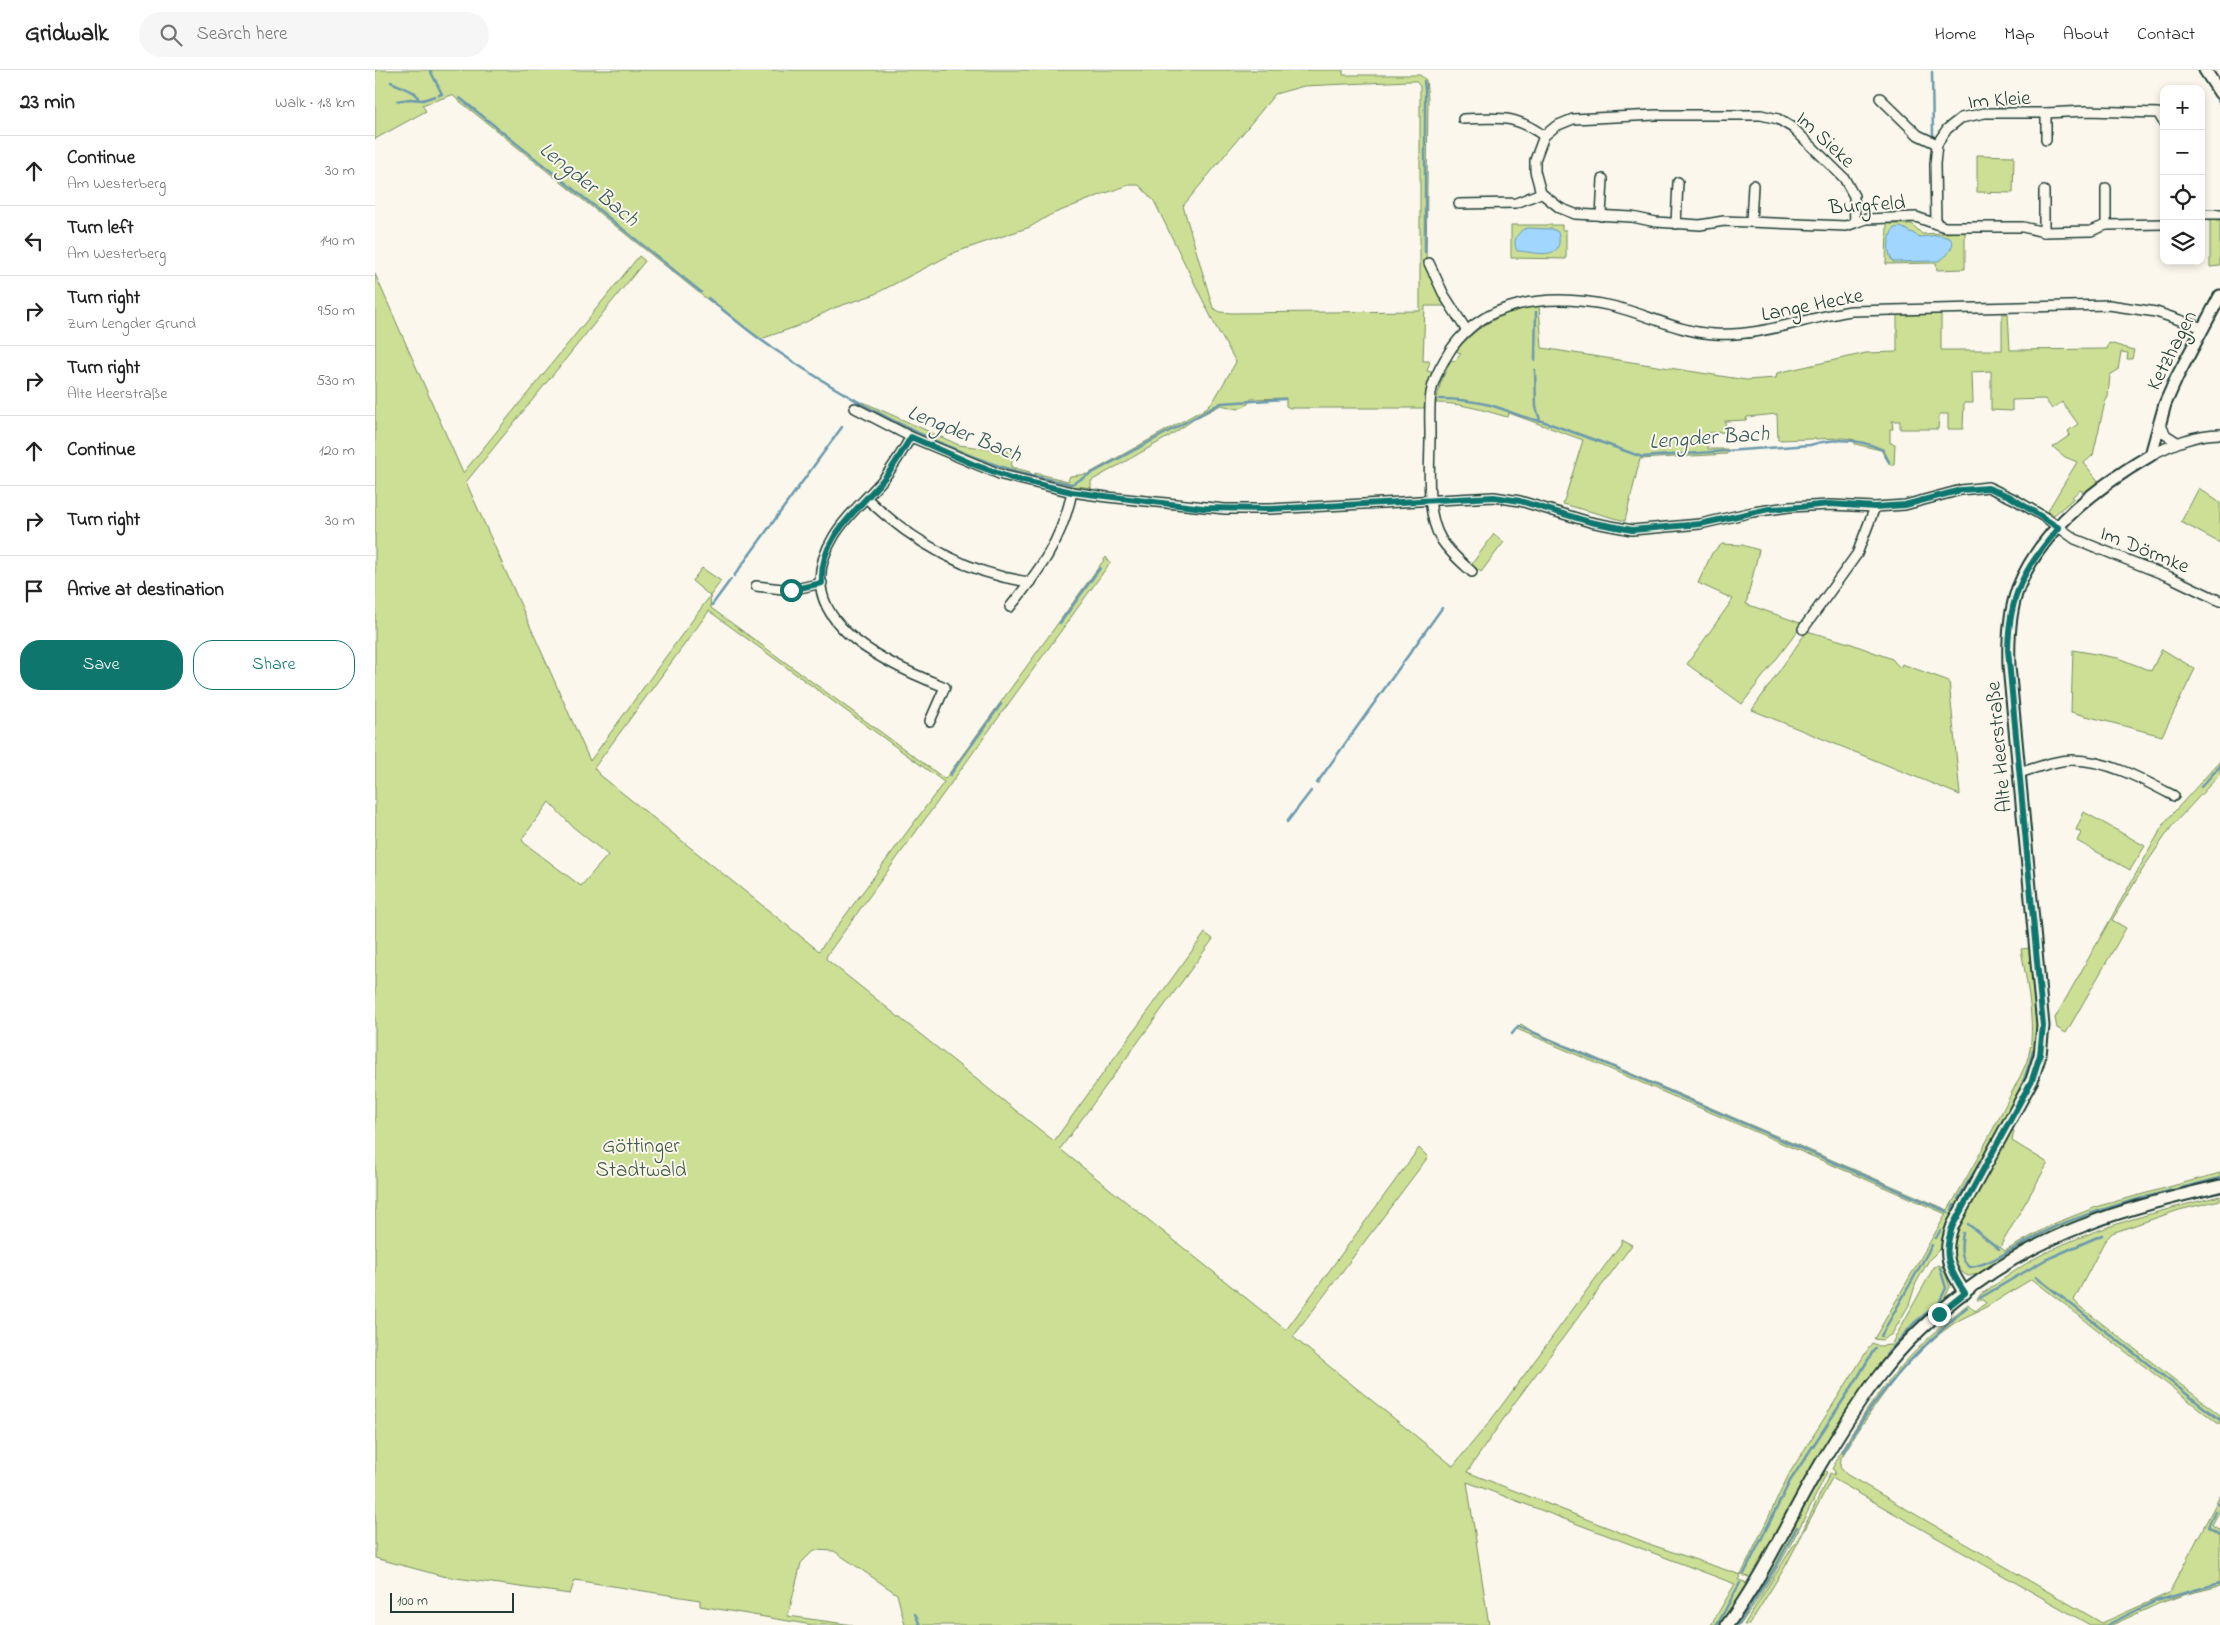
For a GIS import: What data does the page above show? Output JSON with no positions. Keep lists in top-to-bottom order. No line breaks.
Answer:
{"streets":{"main road":["Ketzhagen","Alte Heerstraße"],"street":["Im Kleie","Im Sieke","Burgfeld","Lange Hecke","Im Dörmke"]},"crossings":[["Im Sieke","Burgfeld"],["Lange Hecke","Ketzhagen"],["Lange Hecke","Im Dörmke"],["Ketzhagen","Alte Heerstraße"],["Im Dörmke","Alte Heerstraße"]],"water":["Lengder Bach"],"parks":["Göttinger Stadtwald"],"scale_bar":"100 m","page":{"header":"Gridwalk","search":"Search here","nav":["Home","Map","About","Contact"],"heading":["23 min","Walk · 1.8 km"],"map_buttons":["+","−"],"list":[["Continue","Am Westerberg","30 m"],["Turn left","Am Westerberg","140 m"],["Turn right","Zum Lengder Grund","950 m"],["Turn right","Alte Heerstraße","530 m"],["Continue","120 m"],["Turn right","30 m"],"Arrive at destination"],"buttons":["Save","Share"],"scale":"100 m"}}
